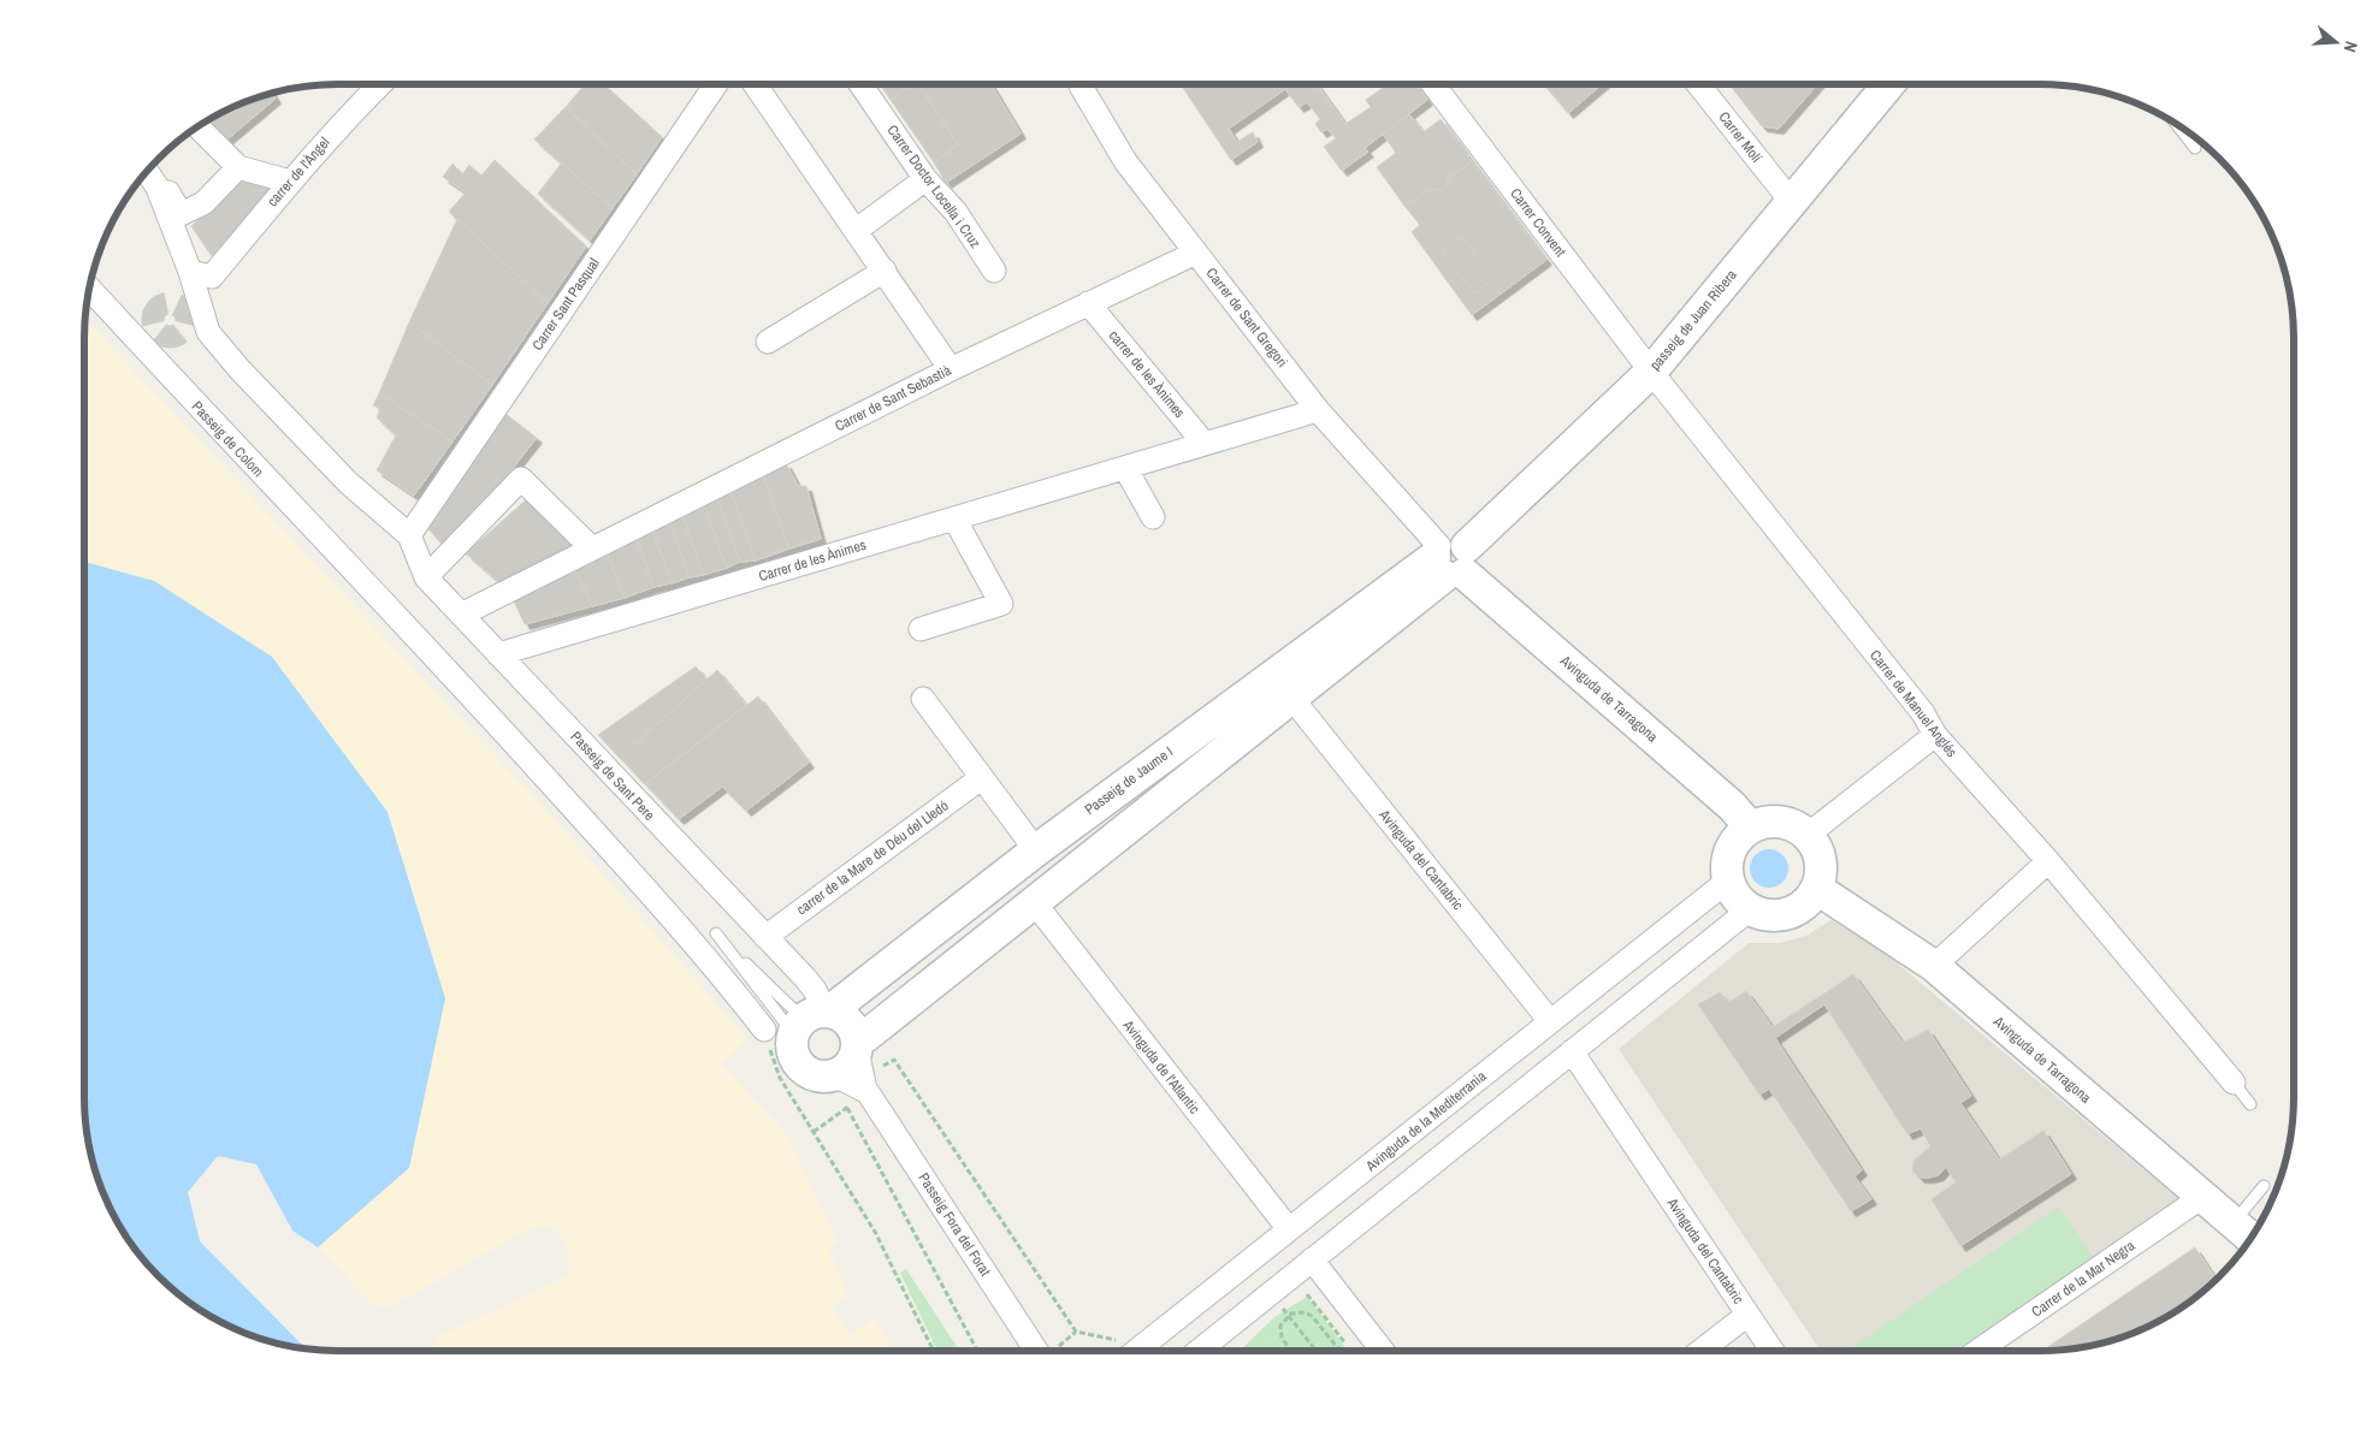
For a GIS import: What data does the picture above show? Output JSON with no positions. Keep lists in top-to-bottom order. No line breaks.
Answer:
{"streets":{"street":["Carrer Molí","carrer de l'Àngel","Carrer Doctor Locella i Cruz","Carrer Convent","Carrer Sant Pasqual","Carrer de Sant Gregori","passeig de Juan Ribera","carrer de les Ànimes","Carrer de Sant Sebastià","Passeig de Colom","Carrer de les Ànimes","Avinguda de Tarragona","Carrer de Manuel Anglés","Passeig de Sant Pere","Passeig de Jaume I","carrer de la Mare de Déu del Lledó","Avinguda del Cantabric","Avinguda de l'Atlantic","Avinguda de la Mediterrania","Passeig Fora del Forat","Carrer de la Mar Negra"]},"crossings":[["Carrer Molí","passeig de Juan Ribera"],["Carrer Convent","passeig de Juan Ribera"],["Carrer Convent","Carrer de Manuel Anglés"],["Carrer Sant Pasqual","Passeig de Sant Pere"],["Carrer de Sant Gregori","passeig de Juan Ribera"],["Carrer de Sant Gregori","Carrer de Sant Sebastià"],["Carrer de Sant Gregori","Carrer de les Ànimes"],["Carrer de Sant Gregori","Avinguda de Tarragona"],["Carrer de Sant Gregori","Passeig de Jaume I"],["passeig de Juan Ribera","Avinguda de Tarragona"],["passeig de Juan Ribera","Carrer de Manuel Anglés"],["passeig de Juan Ribera","Passeig de Jaume I"],["carrer de les Ànimes","Carrer de Sant Sebastià"],["carrer de les Ànimes","Carrer de les Ànimes"],["Carrer de Sant Sebastià","Passeig de Sant Pere"],["Passeig de Colom","Passeig de Sant Pere"],["Passeig de Colom","Passeig de Jaume I"],["Passeig de Colom","Passeig Fora del Forat"],["Carrer de les Ànimes","Passeig de Sant Pere"],["Avinguda de Tarragona","Passeig de Jaume I"],["Avinguda de Tarragona","Avinguda de la Mediterrania"],["Avinguda de Tarragona","Carrer de la Mar Negra"],["Passeig de Sant Pere","Passeig de Jaume I"],["Passeig de Sant Pere","carrer de la Mare de Déu del Lledó"],["Passeig de Sant Pere","Passeig Fora del Forat"],["Passeig de Jaume I","Passeig Fora del Forat"],["Avinguda del Cantabric","Avinguda de la Mediterrania"],["Avinguda de l'Atlantic","Avinguda de la Mediterrania"]],"north":"right"}
